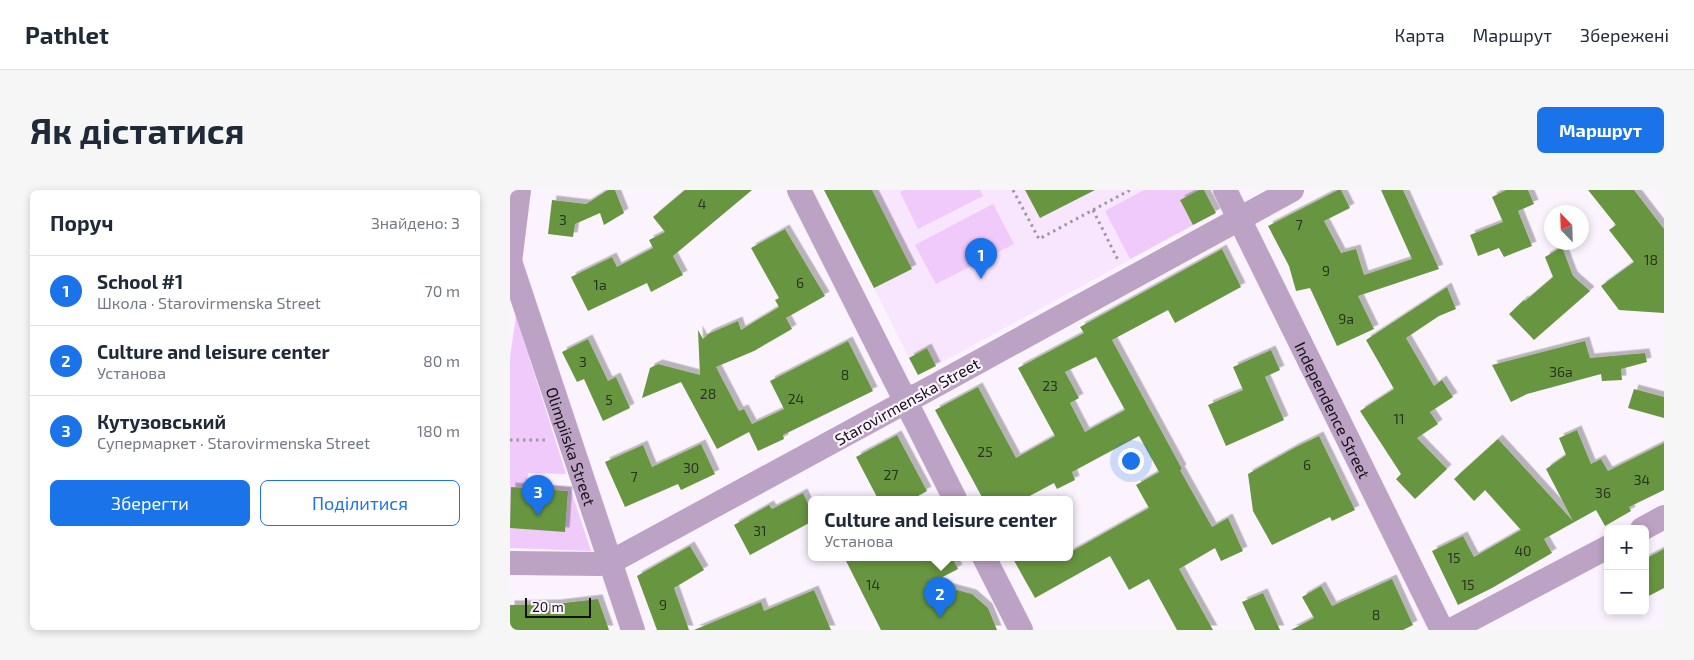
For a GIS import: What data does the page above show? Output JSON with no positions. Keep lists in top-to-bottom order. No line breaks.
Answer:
{"streets":{"street":["Starovirmenska Street","Independence Street","Olimpiiska Street"]},"crossings":[["Starovirmenska Street","Independence Street"],["Starovirmenska Street","Olimpiiska Street"]],"house_numbers":["4","3","7","18","9","6","1а","9а","3","36а","8","23","28","24","5","11","25","6","30","27","7","34","36","31","40","15","14","15","9","8"],"scale_bar":"20 m","north":"top left","page":{"header":"Pathlet","nav":["Карта","Маршрут","Збережені"],"buttons":["Маршрут",["Зберегти","Поділитися"]],"title":"Як дістатися","heading":["Поруч","Знайдено: 3"],"pins":["1","3","2"],"list":[{"mark":"1","name":"School #1","note":"Школа · Starovirmenska Street","value":"70 m"},{"mark":"2","name":"Culture and leisure center","note":"Установа","value":"80 m"},{"mark":"3","name":"Кутузовський","note":"Супермаркет · Starovirmenska Street","value":"180 m"}],"popup":["Culture and leisure center","Установа"],"map_buttons":["+","−"],"scale":"20 m"}}
